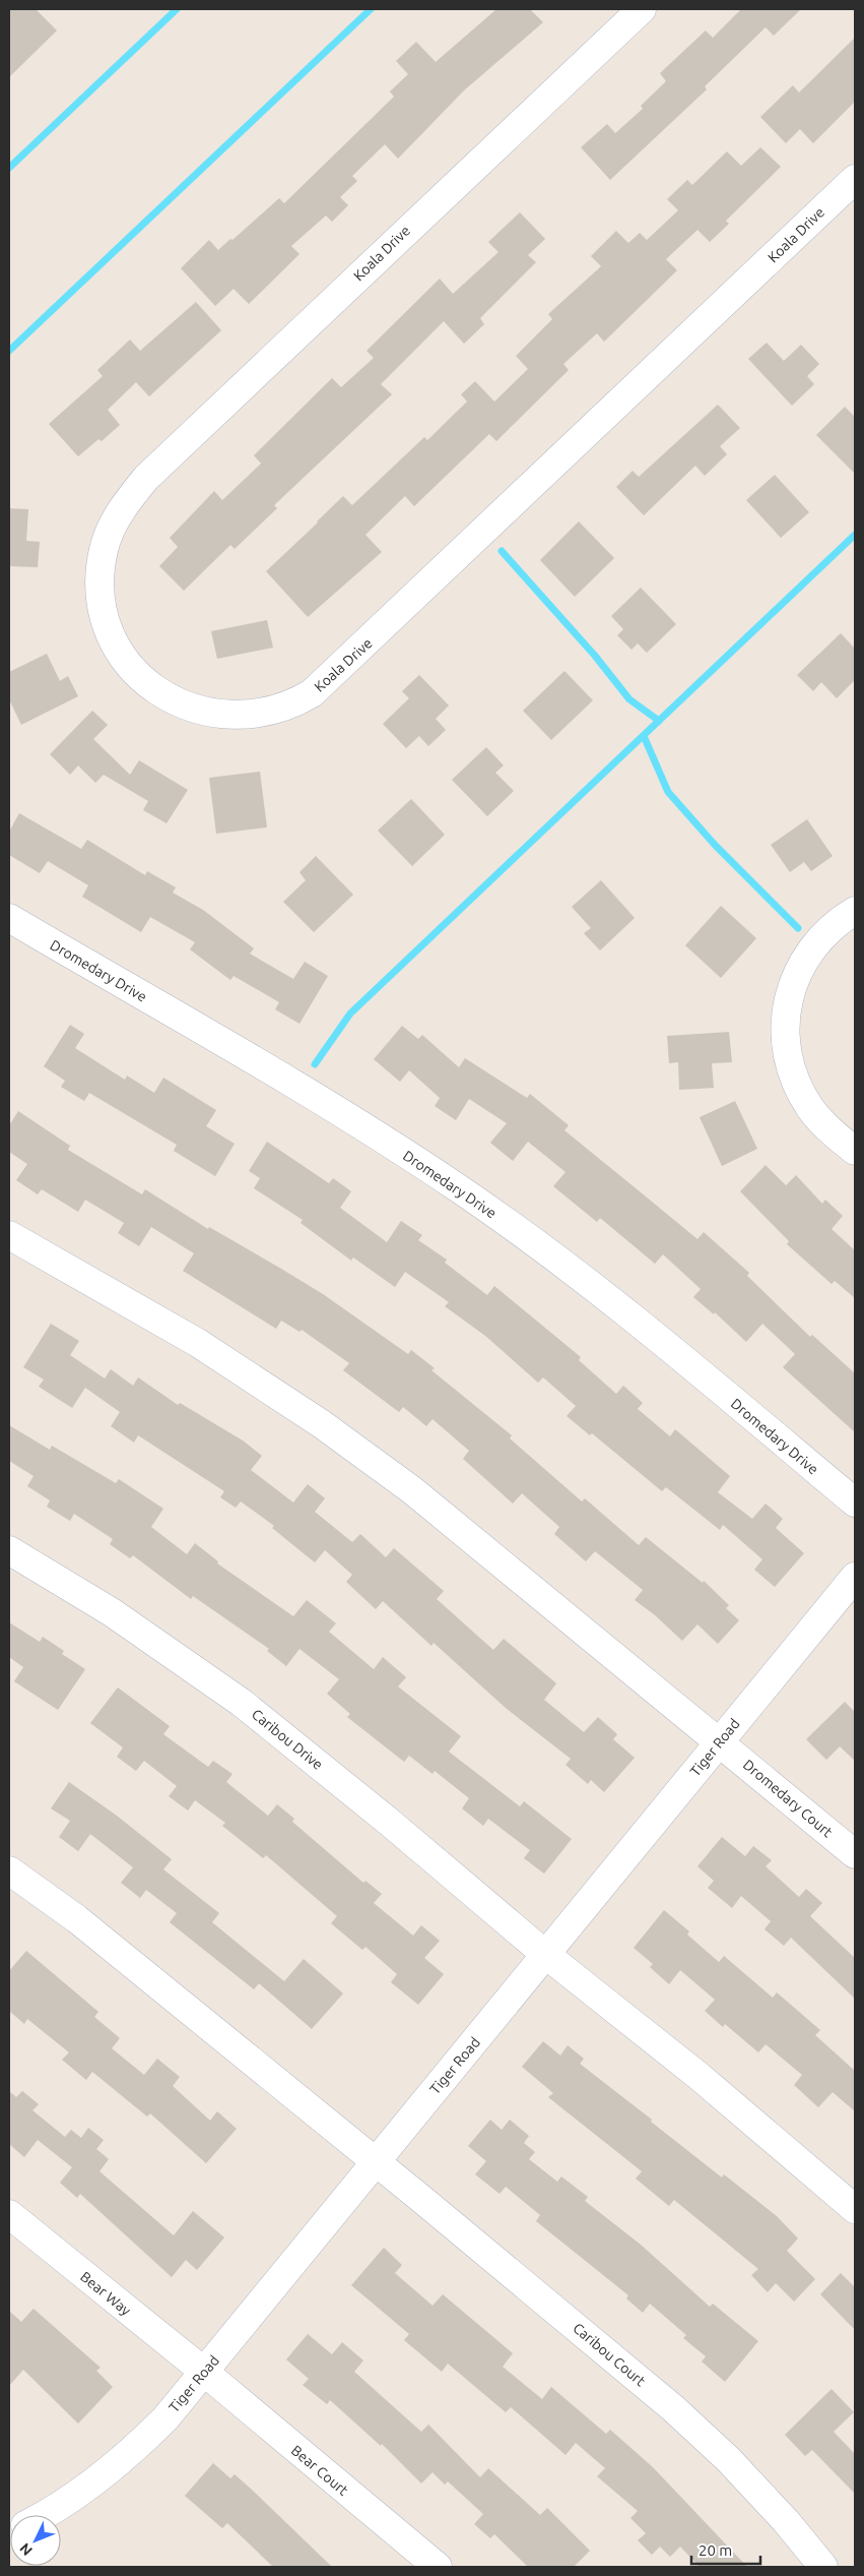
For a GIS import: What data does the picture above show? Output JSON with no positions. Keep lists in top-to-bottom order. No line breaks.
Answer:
{"streets":{"street":["Koala Drive","Dromedary Drive","Caribou Drive","Tiger Road","Dromedary Court","Bear Way","Caribou Court","Bear Court"]},"crossings":[["Caribou Drive","Tiger Road"],["Tiger Road","Dromedary Court"],["Tiger Road","Bear Way"],["Tiger Road","Caribou Court"],["Tiger Road","Bear Court"],["Bear Way","Bear Court"]],"scale_bar":"20 m","north":"bottom left"}
